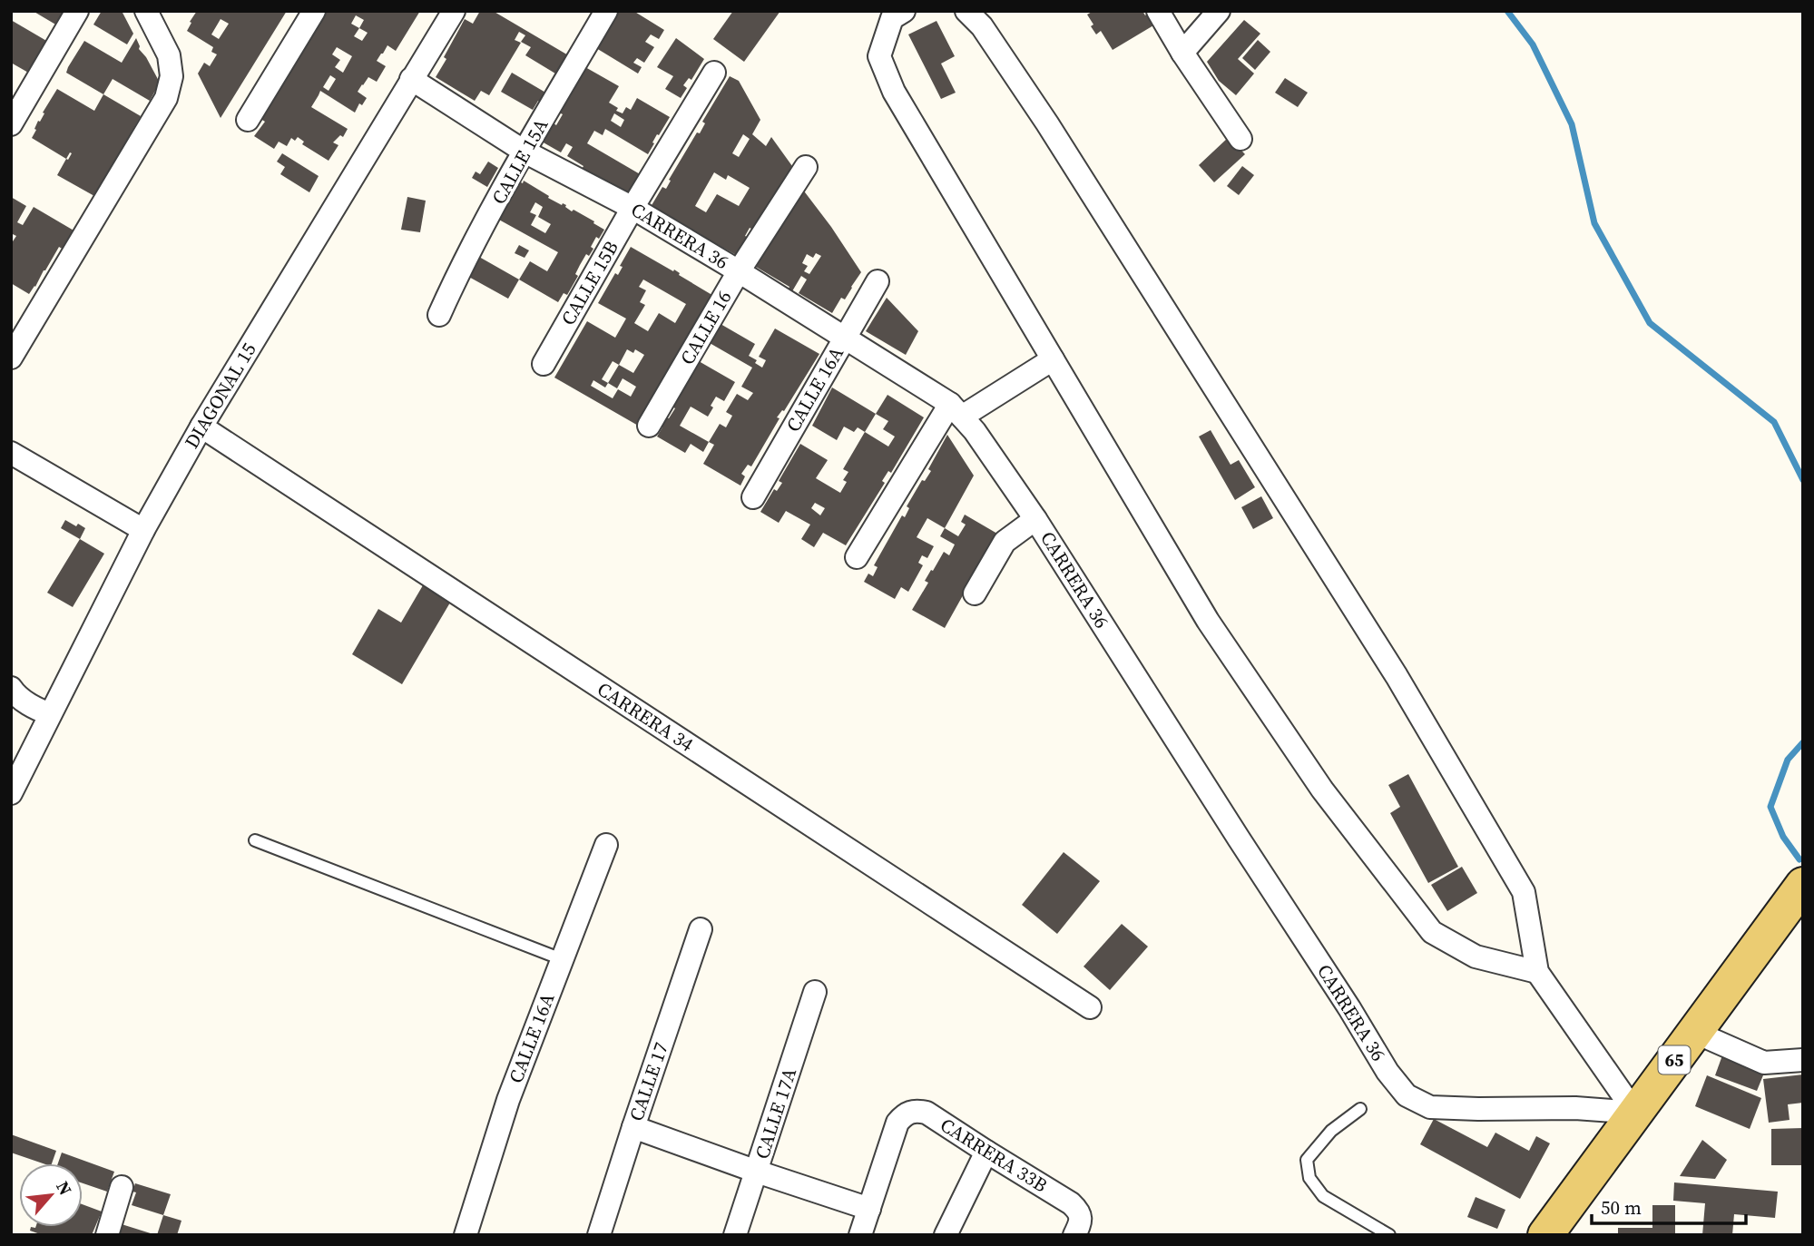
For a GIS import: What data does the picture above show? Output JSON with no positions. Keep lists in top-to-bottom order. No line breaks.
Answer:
{"streets":{"main road":["65"],"street":["CALLE 15A","CARRERA 36","CALLE 15B","CALLE 16","CALLE 16A","DIAGONAL 15","CARRERA 34","CALLE 17","CALLE 17A","CARRERA 33B"]},"crossings":[["CALLE 15A","CARRERA 36"],["CARRERA 36","CALLE 15B"],["CARRERA 36","CALLE 16"],["CARRERA 36","CALLE 16A"],["CARRERA 36","DIAGONAL 15"],["CARRERA 36","65"],["DIAGONAL 15","CARRERA 34"]],"scale_bar":"50 m","north":"top right"}
